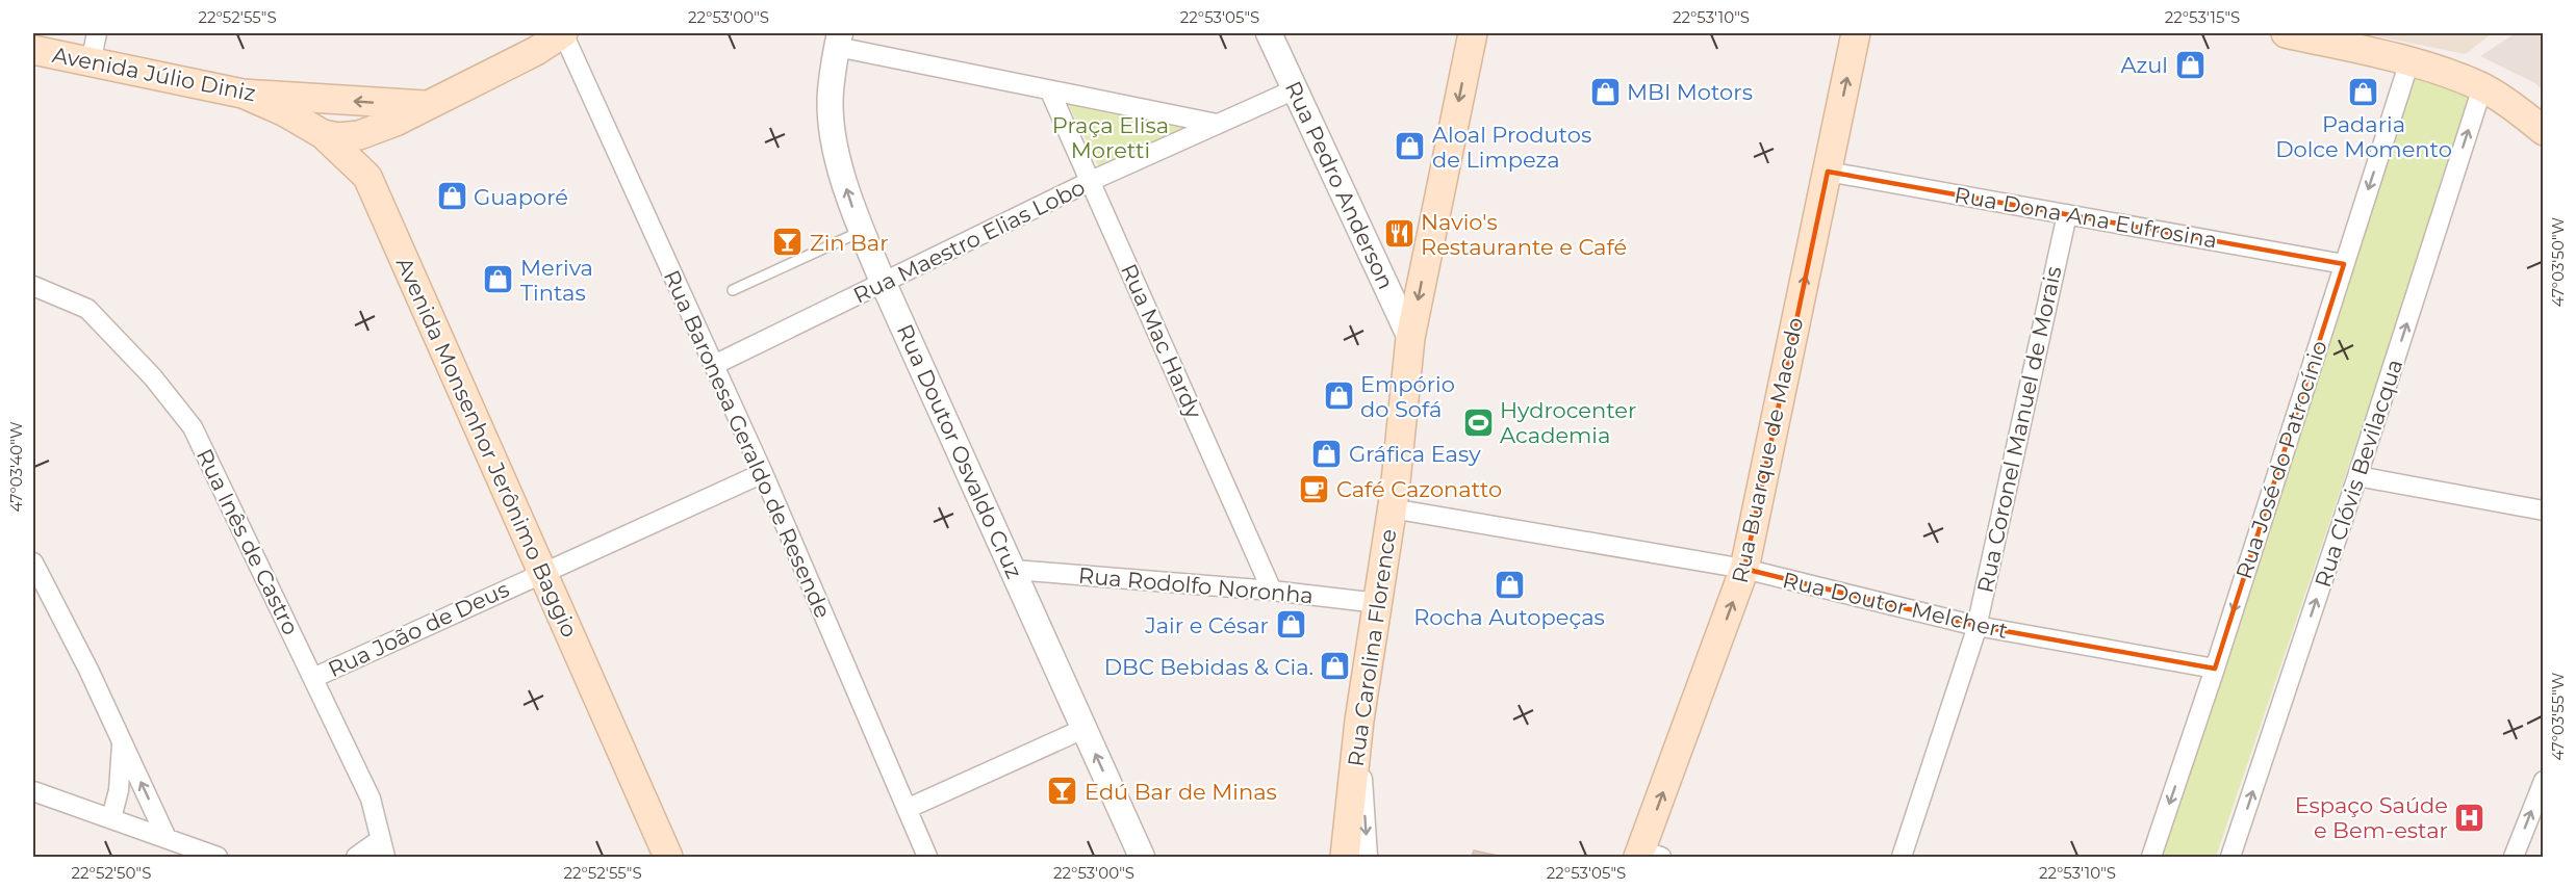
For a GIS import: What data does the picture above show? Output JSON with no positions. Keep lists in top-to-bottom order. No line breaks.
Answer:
{"streets":{"main road":["Avenida Júlio Diniz","Rua Baronesa Geraldo de Resende","Avenida Monsenhor Jerônimo Baggio","Rua Buarque de Macedo","Rua Carolina Florence"],"street":["Rua Pedro Anderson","Rua Dona Ana Eufrosina","Rua Maestro Elias Lobo","Rua Mac Hardy","Rua Coronel Manuel de Morais","Rua Doutor Osvaldo Cruz","Rua José do Patrocínio","Rua Clóvis Bevilacqua","Rua Inês de Castro","Rua Rodolfo Noronha","Rua Doutor Melchert","Rua João de Deus"]},"crossings":[["Avenida Júlio Diniz","Rua Baronesa Geraldo de Resende"],["Avenida Júlio Diniz","Avenida Monsenhor Jerônimo Baggio"],["Rua Pedro Anderson","Rua Maestro Elias Lobo"],["Rua Pedro Anderson","Rua Carolina Florence"],["Rua Dona Ana Eufrosina","Rua Coronel Manuel de Morais"],["Rua Dona Ana Eufrosina","Rua Buarque de Macedo"],["Rua Dona Ana Eufrosina","Rua José do Patrocínio"],["Rua Maestro Elias Lobo","Rua Mac Hardy"],["Rua Maestro Elias Lobo","Rua Baronesa Geraldo de Resende"],["Rua Maestro Elias Lobo","Rua Doutor Osvaldo Cruz"],["Rua Mac Hardy","Rua Rodolfo Noronha"],["Rua Coronel Manuel de Morais","Rua Doutor Melchert"],["Rua Baronesa Geraldo de Resende","Rua João de Deus"],["Avenida Monsenhor Jerônimo Baggio","Rua João de Deus"],["Rua Buarque de Macedo","Rua Doutor Melchert"],["Rua Doutor Osvaldo Cruz","Rua Rodolfo Noronha"],["Rua José do Patrocínio","Rua Doutor Melchert"],["Rua Inês de Castro","Rua João de Deus"],["Rua Rodolfo Noronha","Rua Carolina Florence"],["Rua Doutor Melchert","Rua Carolina Florence"]],"one_way":["Rua Buarque de Macedo","Rua Doutor Osvaldo Cruz","Rua José do Patrocínio","Rua Clóvis Bevilacqua","Rua Carolina Florence"],"parks":["Praça Elisa Moretti"],"places":{"shop":["Azul","MBI Motors","Padaria Dolce Momento","Aloal Produtos de Limpeza","Guaporé","Meriva Tintas","Empório do Sofá","Gráfica Easy","Rocha Autopeças","Jair e César","DBC Bebidas & Cia."],"restaurant":["Navio's Restaurante e Café"],"bar":["Zin Bar","Edú Bar de Minas"],"sports":["Hydrocenter Academia"],"cafe":["Café Cazonatto"],"hospital":["Espaço Saúde e Bem-estar"]},"coordinates":["22°52'55\"S","22°53'00\"S","22°53'05\"S","22°53'10\"S","22°53'15\"S","47°03'50\"W","47°03'40\"W","47°03'55\"W","22°52'50\"S"]}
